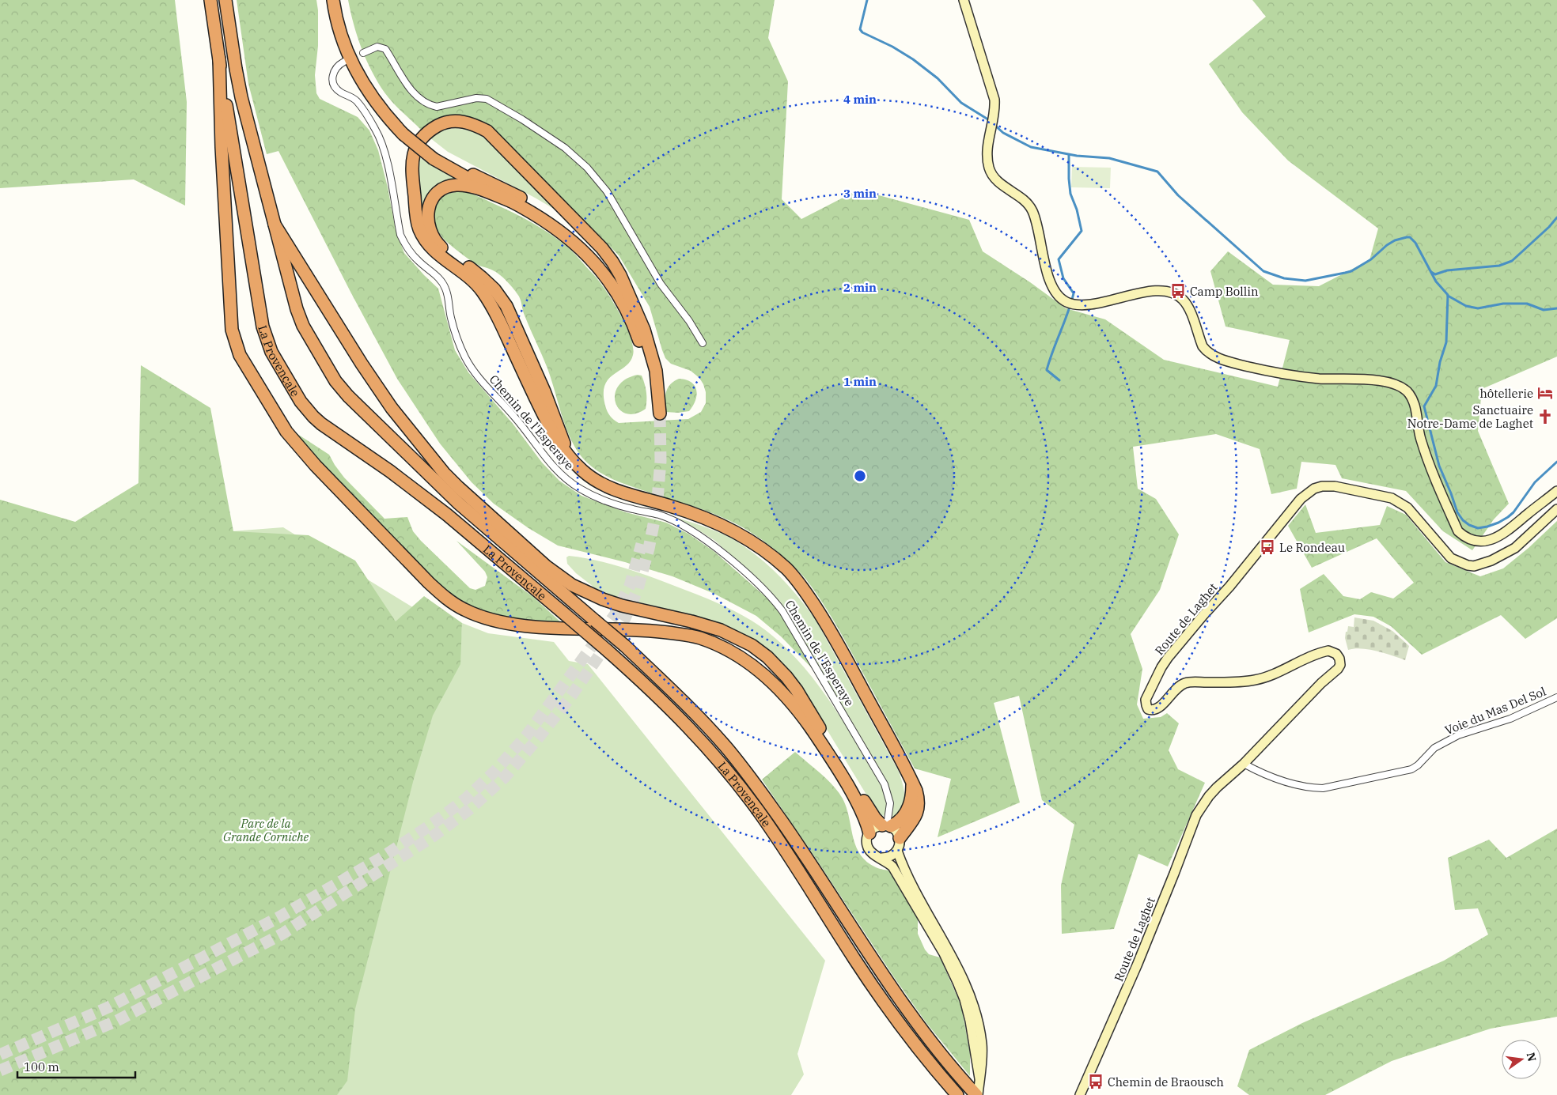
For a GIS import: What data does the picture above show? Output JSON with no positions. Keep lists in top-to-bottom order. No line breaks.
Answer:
{"streets":{"highway":["La Provençale"],"main road":["Route de Laghet"],"street":["Chemin de l'Esperaye","Voie du Mas Del Sol"]},"crossings":[["Route de Laghet","Voie du Mas Del Sol"]],"parks":["Parc de la Grande Corniche"],"places":{"bus stop":["Camp Bollin","Le Rondeau","Chemin de Braousch"],"hotel":["hôtellerie"],"church":["Sanctuaire Notre-Dame de Laghet"]},"scale_bar":"100 m","north":"right","rings":["4 min","3 min","2 min","1 min"]}
